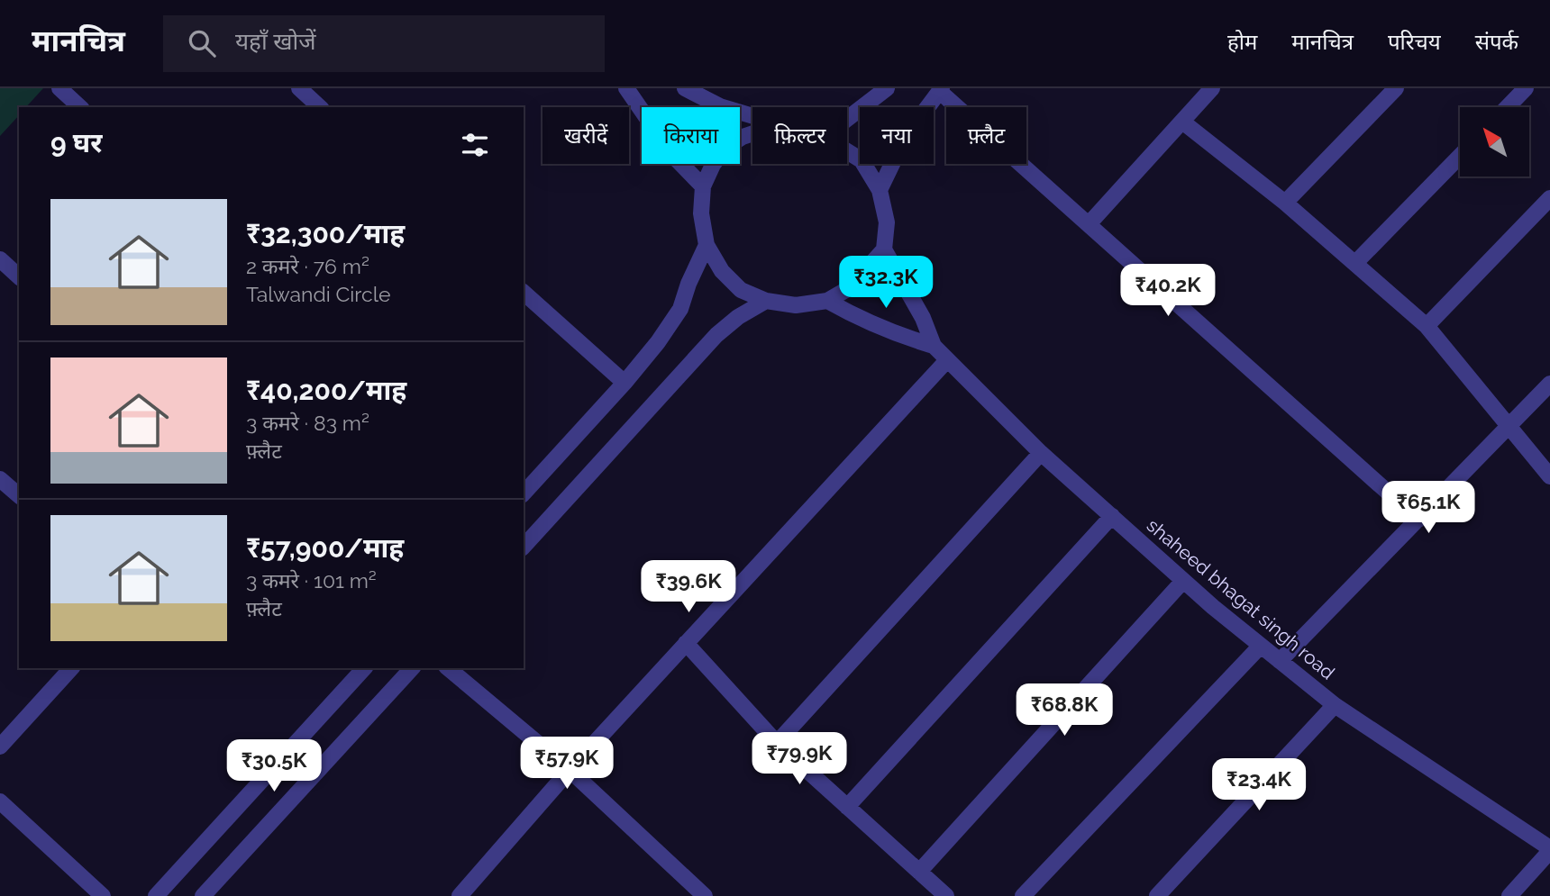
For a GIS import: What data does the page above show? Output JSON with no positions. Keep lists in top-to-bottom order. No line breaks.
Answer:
{"streets":{"street":["shaheed bhagat singh road"]},"north":"top left","page":{"header":"मानचित्र","search":"यहाँ खोजें","nav":["होम","मानचित्र","परिचय","संपर्क"],"chip":["खरीदें","किराया","फ़िल्टर","नया","फ़्लैट"],"heading":"9 घर","list":[{"name":"₹32,300/माह","note":"2 कमरे · 76 m² · Talwandi Circle"},{"name":"₹40,200/माह","note":"3 कमरे · 83 m² · फ़्लैट"},{"name":"₹57,900/माह","note":"3 कमरे · 101 m² · फ़्लैट"}],"price":["₹32.3K","₹40.2K","₹65.1K","₹39.6K","₹68.8K","₹79.9K","₹57.9K","₹30.5K","₹23.4K"]}}
